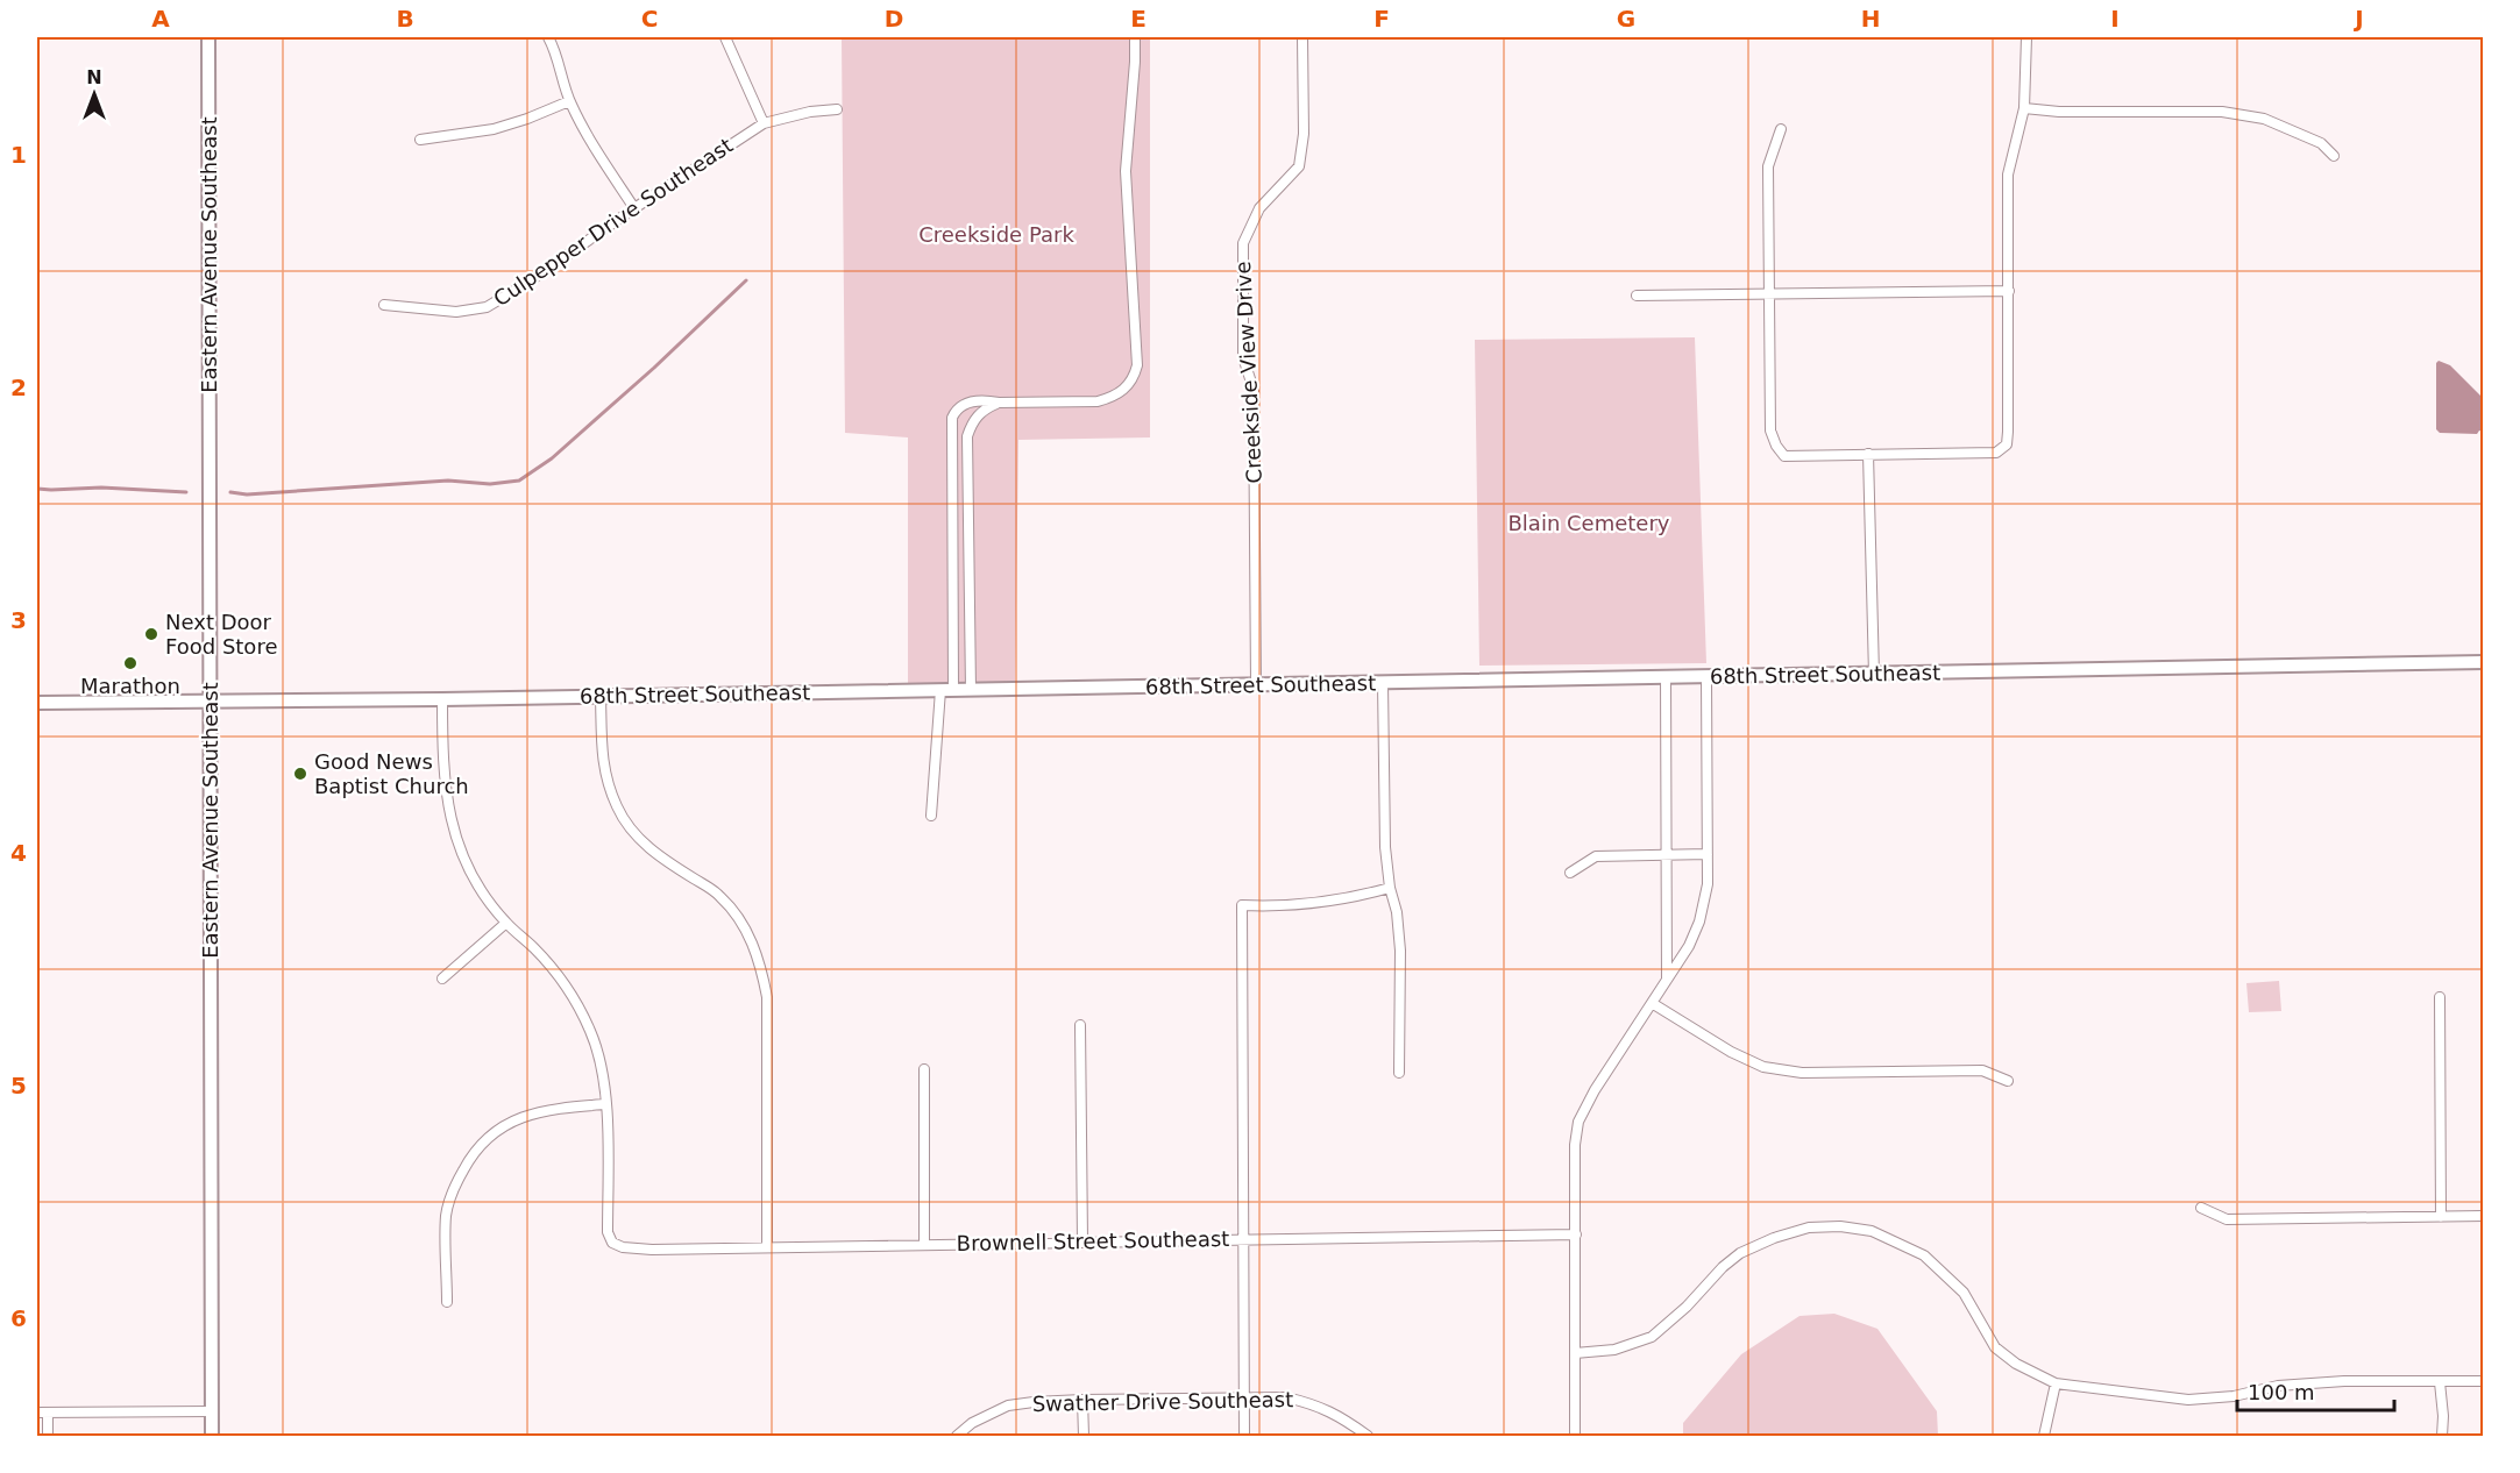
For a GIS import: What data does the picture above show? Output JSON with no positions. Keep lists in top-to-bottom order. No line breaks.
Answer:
{"streets":{"main road":["Eastern Avenue Southeast","68th Street Southeast"],"street":["Culpepper Drive Southeast","Creekside View Drive","Brownell Street Southeast","Swather Drive Southeast"]},"crossings":[["Eastern Avenue Southeast","68th Street Southeast"],["Creekside View Drive","68th Street Southeast"]],"parks":["Creekside Park","Blain Cemetery"],"places":["Next Door Food Store","Marathon","Good News Baptist Church"],"scale_bar":"100 m","north":"top","grid":{"columns":["A","B","C","D","E","F","G","H","I","J"],"rows":["1","2","3","4","5","6"]}}
